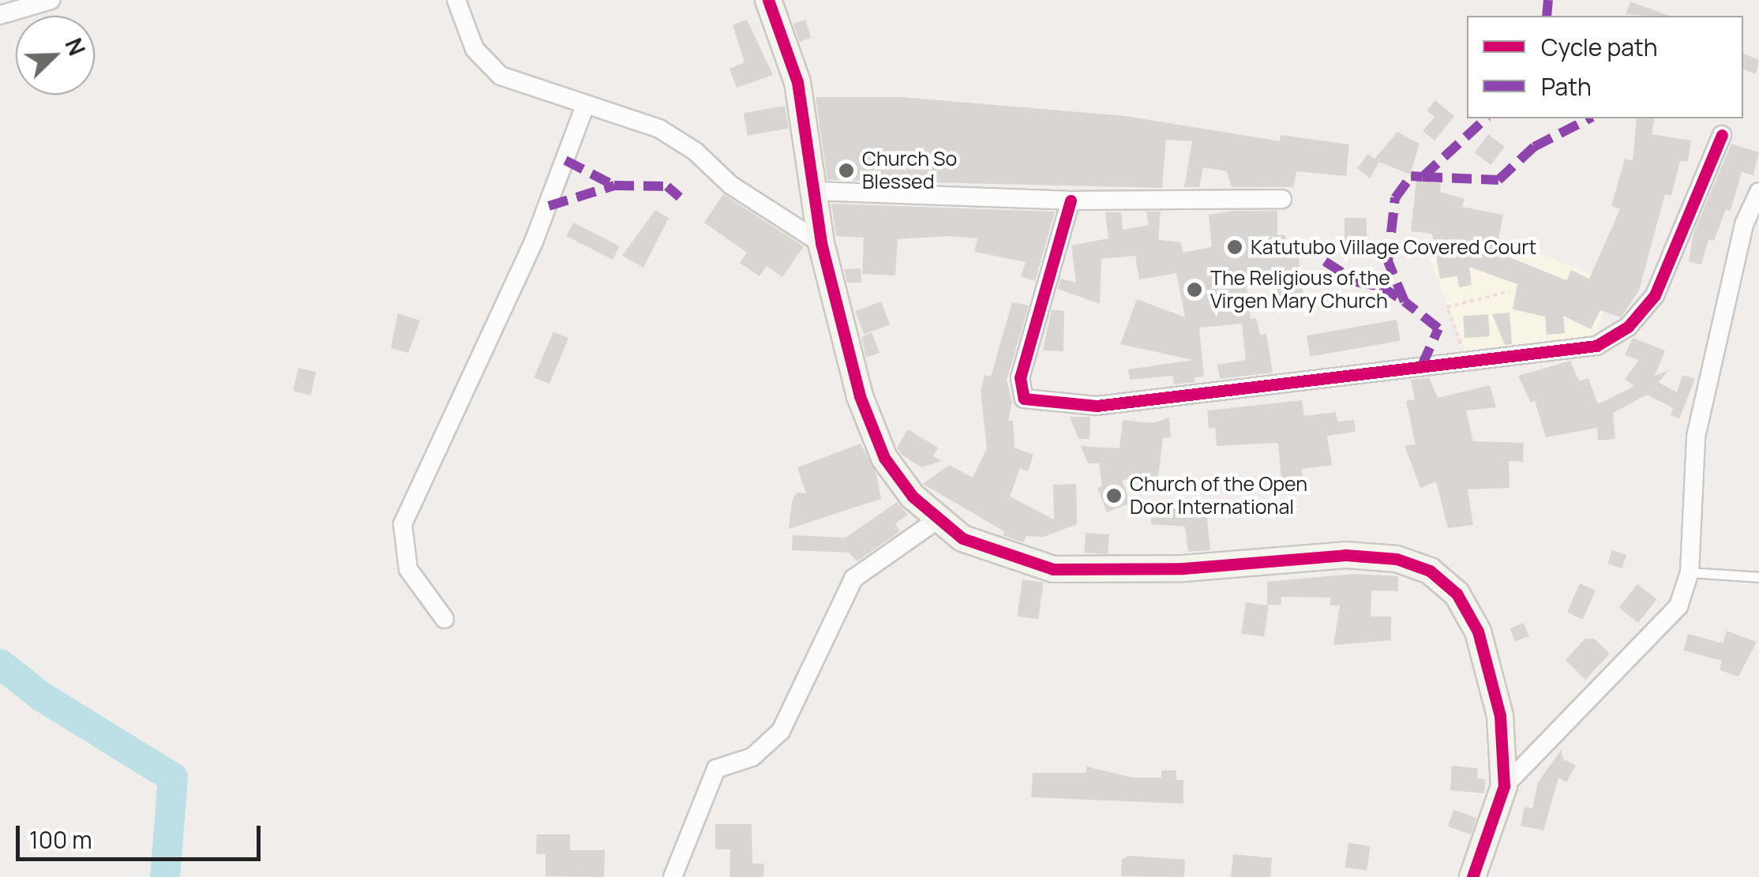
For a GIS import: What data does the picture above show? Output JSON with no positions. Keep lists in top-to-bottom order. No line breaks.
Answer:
{"places":["Church So Blessed","Katutubo Village Covered Court","The Religious of the Virgen Mary Church","Church of the Open Door International"],"legend":["Cycle path","Path"],"scale_bar":"100 m","north":"top right"}
